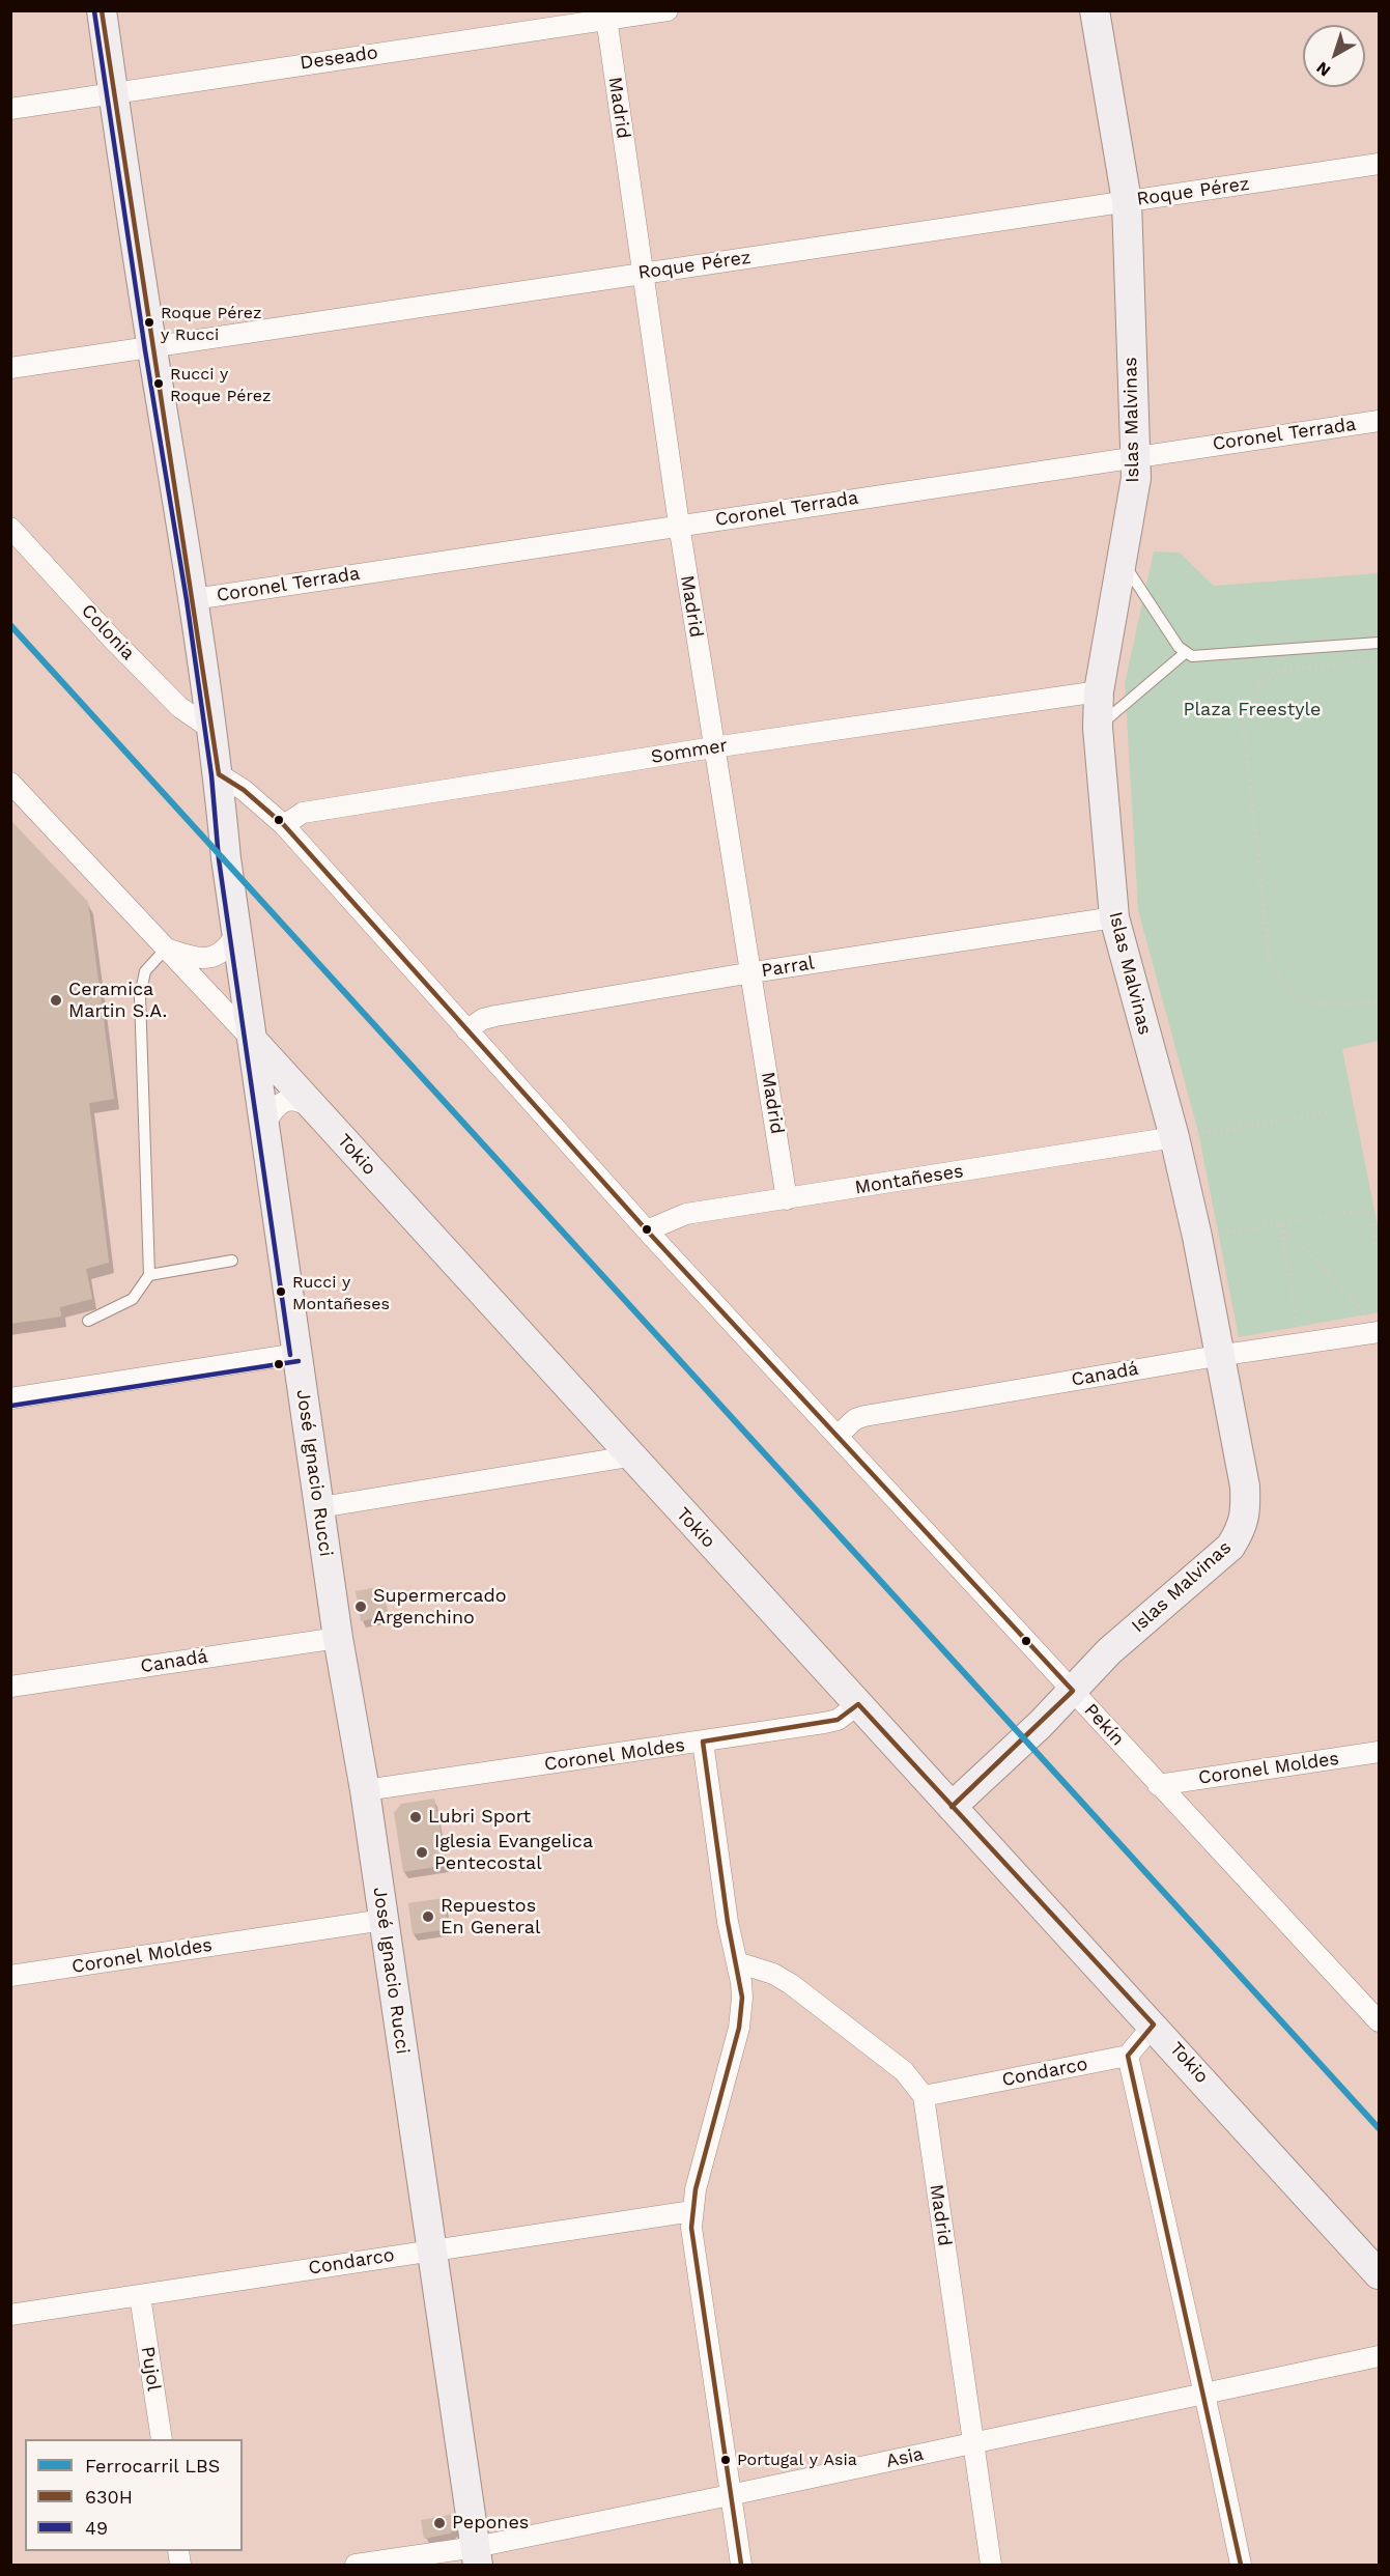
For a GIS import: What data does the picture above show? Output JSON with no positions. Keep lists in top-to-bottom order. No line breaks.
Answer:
{"streets":{"street":["Deseado","Madrid","Roque Pérez","Islas Malvinas","Coronel Terrada","Colonia","Sommer","Parral","Tokio","Montañeses","Canadá","José Ignacio Rucci","Pekín","Coronel Moldes","Condarco","Pujol","Asia"]},"crossings":[["Deseado","Madrid"],["Deseado","José Ignacio Rucci"],["Madrid","Roque Pérez"],["Madrid","Coronel Terrada"],["Madrid","Sommer"],["Madrid","Parral"],["Madrid","Montañeses"],["Madrid","Condarco"],["Madrid","Asia"],["Roque Pérez","Islas Malvinas"],["Roque Pérez","José Ignacio Rucci"],["Islas Malvinas","Coronel Terrada"],["Islas Malvinas","Sommer"],["Islas Malvinas","Parral"],["Islas Malvinas","Tokio"],["Islas Malvinas","Montañeses"],["Islas Malvinas","Canadá"],["Islas Malvinas","Pekín"],["Coronel Terrada","José Ignacio Rucci"],["Colonia","José Ignacio Rucci"],["Sommer","Pekín"],["Parral","Pekín"],["Tokio","José Ignacio Rucci"],["Tokio","Coronel Moldes"],["Montañeses","Pekín"],["Canadá","José Ignacio Rucci"],["Canadá","Pekín"],["José Ignacio Rucci","Pekín"],["José Ignacio Rucci","Coronel Moldes"],["José Ignacio Rucci","Condarco"],["José Ignacio Rucci","Asia"],["Pekín","Coronel Moldes"],["Condarco","Pujol"]],"parks":["Plaza Freestyle"],"places":["Roque Pérez y Rucci","Rucci y Roque Pérez","Ceramica Martin S.A.","Rucci y Montañeses","Supermercado Argenchino","Lubri Sport","Iglesia Evangelica Pentecostal","Repuestos En General","Portugal y Asia","Pepones"],"lines":["transit line 630H","transit line 49","rail line LBS"],"legend":["Ferrocarril LBS","630H","49"],"north":"bottom left"}
